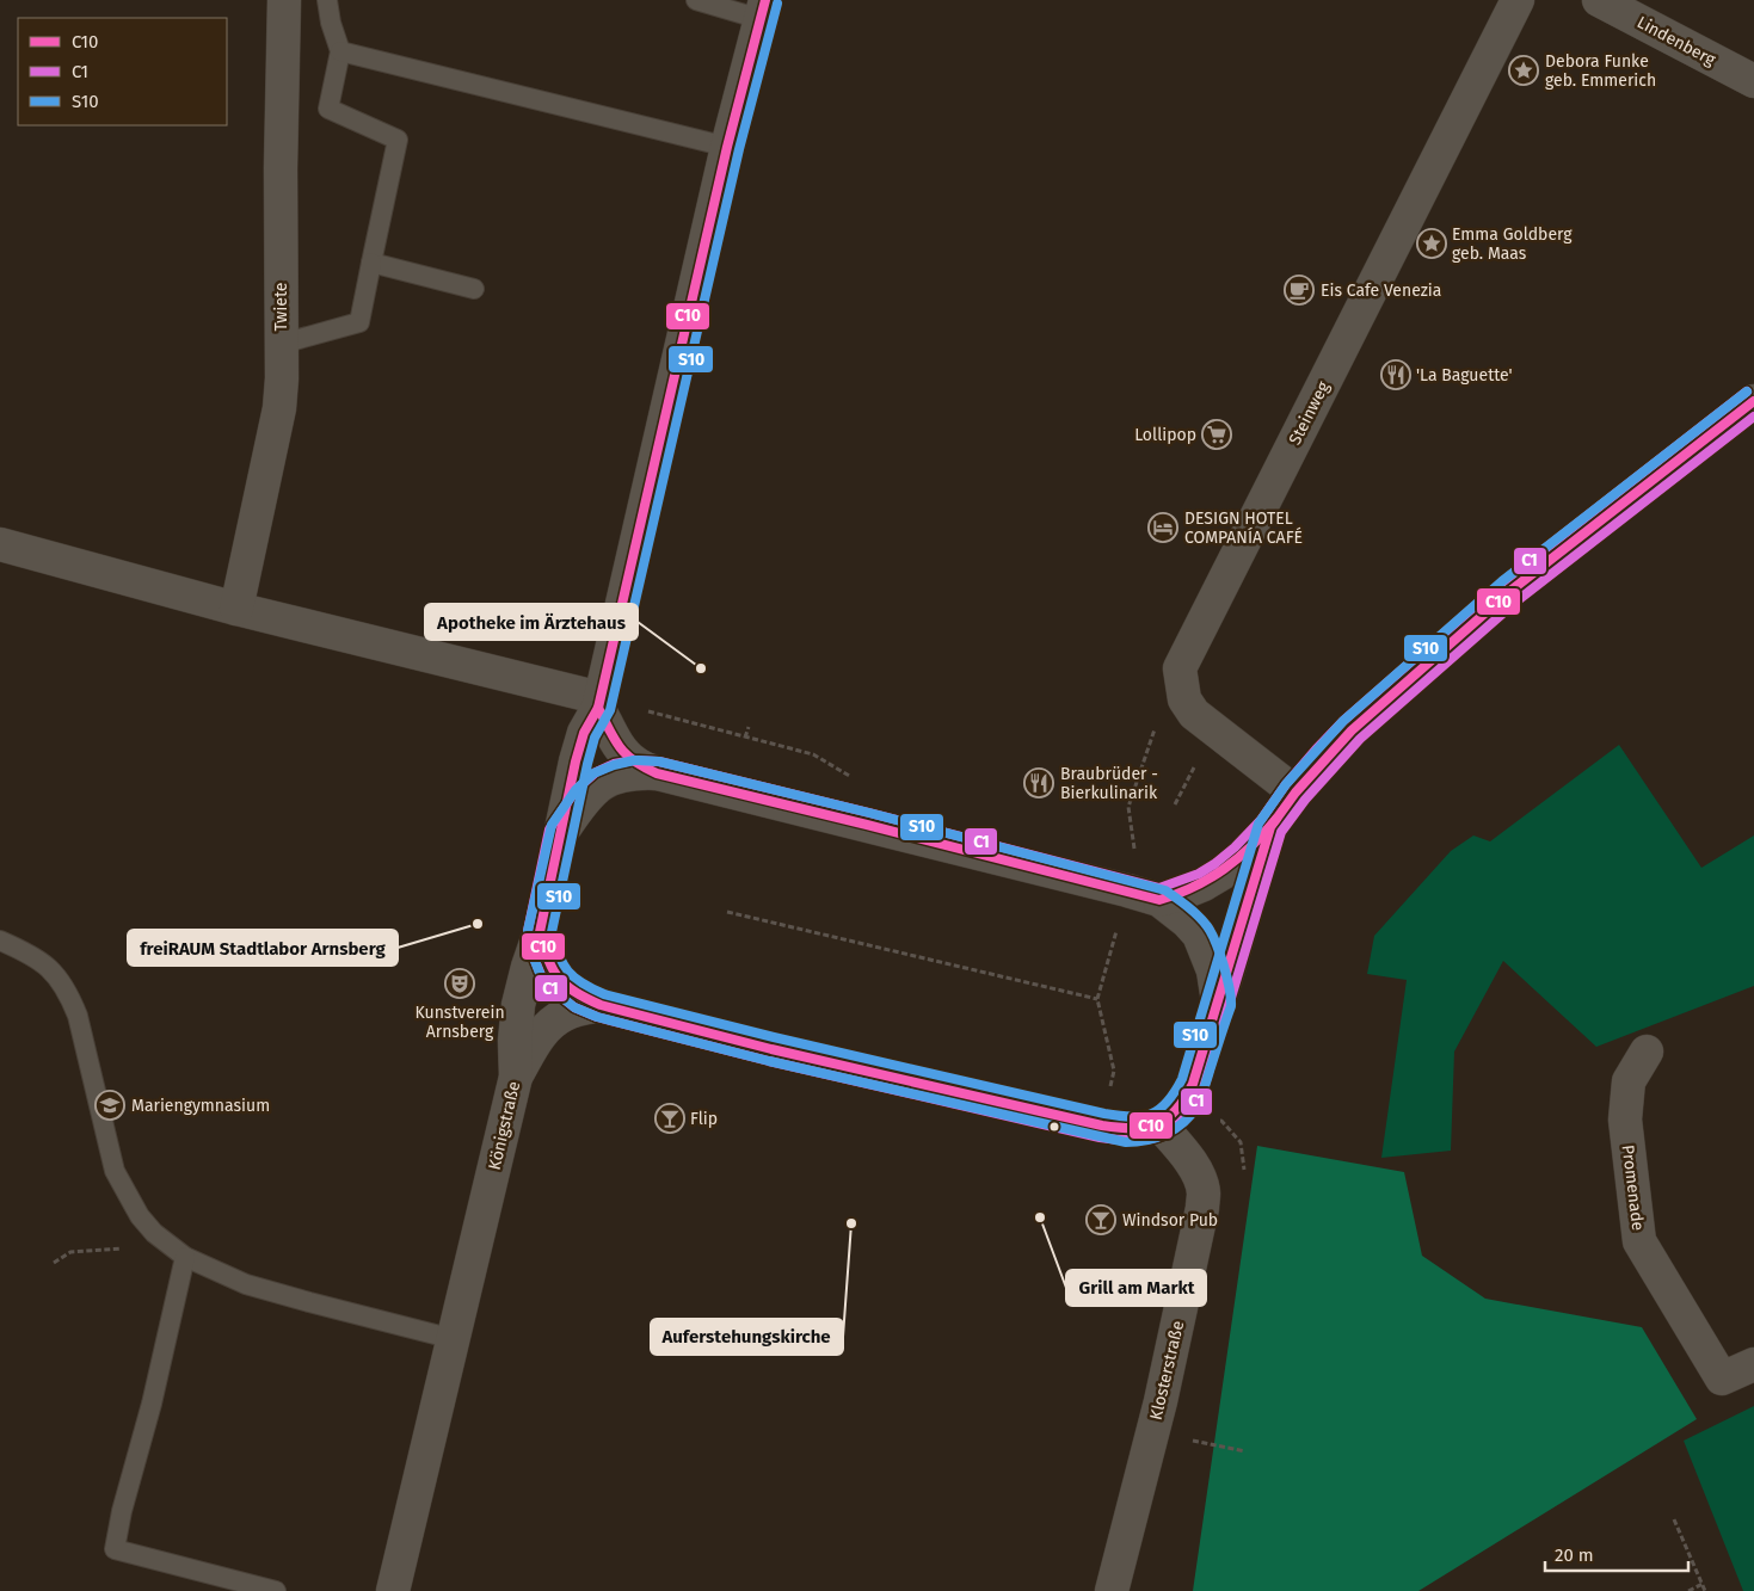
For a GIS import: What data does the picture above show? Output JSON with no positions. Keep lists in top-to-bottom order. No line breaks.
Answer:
{"streets":{"street":["Lindenberg","Twiete","Steinweg","Königstraße","Promenade","Klosterstraße"]},"places":{"place":["Debora Funke geb. Emmerich","Emma Goldberg geb. Maas"],"cafe":["Eis Cafe Venezia"],"restaurant":["'La Baguette'","Braubrüder - Bierkulinarik"],"supermarket":["Lollipop"],"hotel":["DESIGN HOTEL COMPANÍA CAFÉ"],"other":["Apotheke im Ärztehaus","freiRAUM Stadtlabor Arnsberg","Grill am Markt","Auferstehungskirche"],"theatre":["Kunstverein Arnsberg"],"school or university":["Mariengymnasium"],"bar":["Flip","Windsor Pub"]},"lines":["transit line C10","transit line S10","transit line C1"],"legend":["C10","C1","S10"],"scale_bar":"20 m"}
